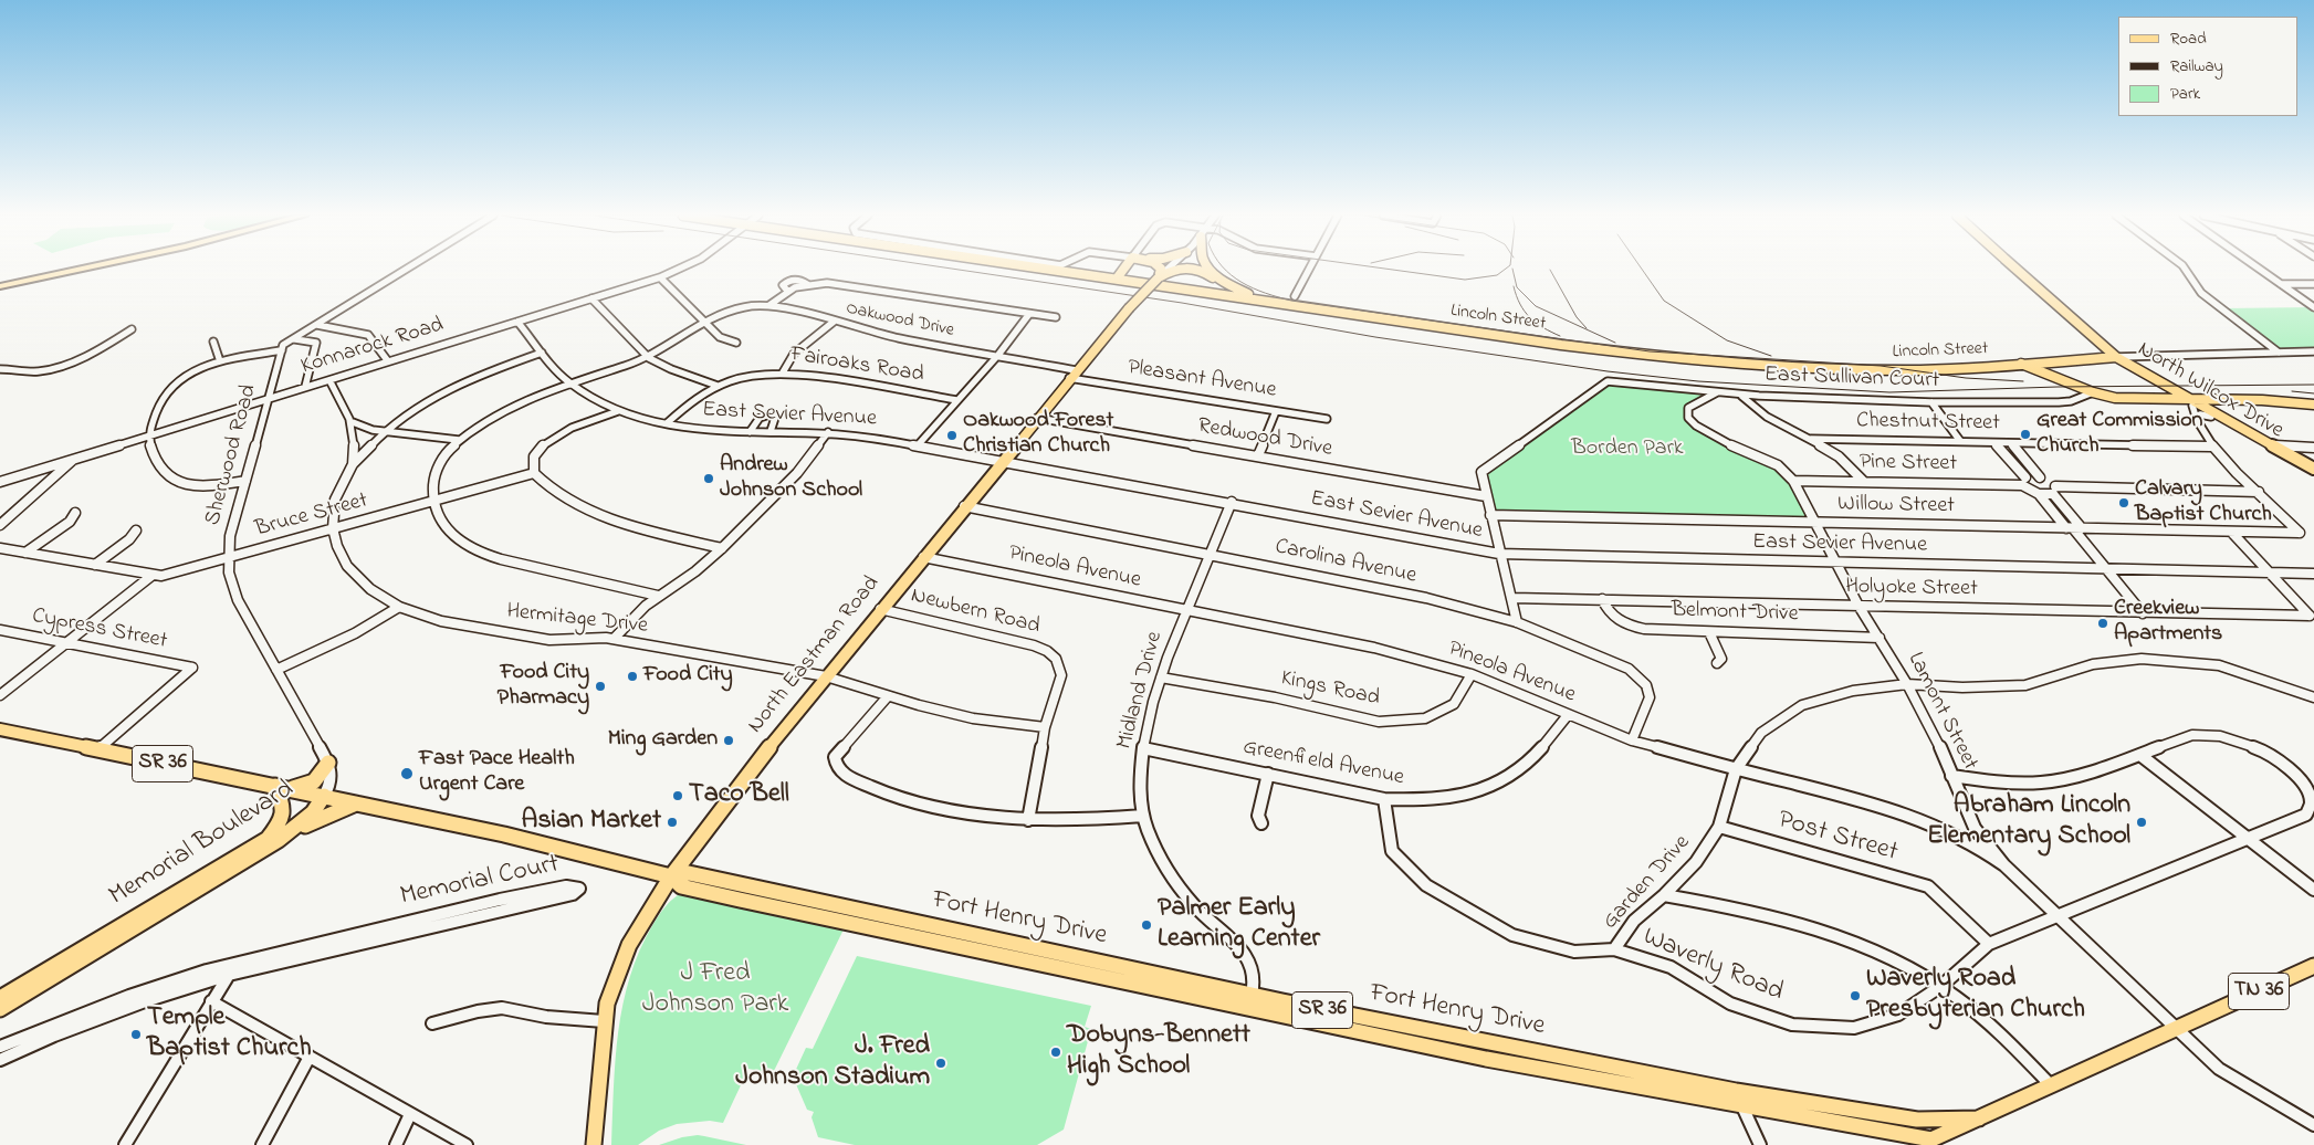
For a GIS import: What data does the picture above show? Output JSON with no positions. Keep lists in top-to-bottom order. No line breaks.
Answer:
{"streets":{"main road":["Lincoln Street","East Sullivan Court","North Wilcox Drive","North Eastman Road","SR 36","Memorial Boulevard","Fort Henry Drive","TN 36"],"street":["Oakwood Drive","Konnarock Road","Fairoaks Road","Pleasant Avenue","East Sevier Avenue","Chestnut Street","Redwood Drive","Sherwood Road","Pine Street","Willow Street","Bruce Street","Carolina Avenue","Pineola Avenue","Holyoke Street","Newbern Road","Belmont Drive","Hermitage Drive","Cypress Street","Kings Road","Midland Drive","Lamont Street","Greenfield Avenue","Post Street","Memorial Court","Garden Drive","Waverly Road"]},"crossings":[["Lincoln Street","East Sullivan Court"],["Lincoln Street","North Wilcox Drive"],["Oakwood Drive","Pleasant Avenue"],["Oakwood Drive","East Sevier Avenue"],["Oakwood Drive","Bruce Street"],["Oakwood Drive","North Eastman Road"],["Konnarock Road","East Sevier Avenue"],["Konnarock Road","Sherwood Road"],["Fairoaks Road","East Sevier Avenue"],["East Sullivan Court","North Wilcox Drive"],["East Sullivan Court","Redwood Drive"],["East Sullivan Court","Lamont Street"],["Pleasant Avenue","North Eastman Road"],["East Sevier Avenue","Holyoke Street"],["East Sevier Avenue","Hermitage Drive"],["East Sevier Avenue","North Eastman Road"],["East Sevier Avenue","Midland Drive"],["East Sevier Avenue","Lamont Street"],["Redwood Drive","North Eastman Road"],["Sherwood Road","Bruce Street"],["Pine Street","Lamont Street"],["Willow Street","Lamont Street"],["Bruce Street","Hermitage Drive"],["Carolina Avenue","Pineola Avenue"],["Carolina Avenue","North Eastman Road"],["Carolina Avenue","Midland Drive"],["Pineola Avenue","North Eastman Road"],["Pineola Avenue","Kings Road"],["Pineola Avenue","Midland Drive"],["Pineola Avenue","Lamont Street"],["Pineola Avenue","Greenfield Avenue"],["Pineola Avenue","Garden Drive"],["Holyoke Street","Belmont Drive"],["Holyoke Street","Lamont Street"],["Newbern Road","Hermitage Drive"],["Newbern Road","North Eastman Road"],["Belmont Drive","Lamont Street"],["Hermitage Drive","North Eastman Road"],["Cypress Street","Fort Henry Drive"],["North Eastman Road","Fort Henry Drive"],["Kings Road","Midland Drive"],["Midland Drive","Greenfield Avenue"],["Midland Drive","Fort Henry Drive"],["Lamont Street","Garden Drive"],["Lamont Street","Waverly Road"],["Lamont Street","TN 36"],["Greenfield Avenue","Waverly Road"],["Post Street","Garden Drive"],["Post Street","Waverly Road"],["Memorial Boulevard","Fort Henry Drive"],["Garden Drive","Waverly Road"],["Fort Henry Drive","TN 36"]],"parks":["Borden Park","J Fred Johnson Park"],"places":["Great Commission Church","Oakwood Forest Christian Church","Andrew Johnson School","Calvary Baptist Church","Creekview Apartments","Food City","Food City Pharmacy","Ming Garden","Fast Pace Health Urgent Care","Taco Bell","Asian Market","Abraham Lincoln Elementary School","Palmer Early Learning Center","Waverly Road Presbyterian Church","Temple Baptist Church","Dobyns-Bennett High School","J. Fred Johnson Stadium"],"legend":["Road","Railway","Park"]}
